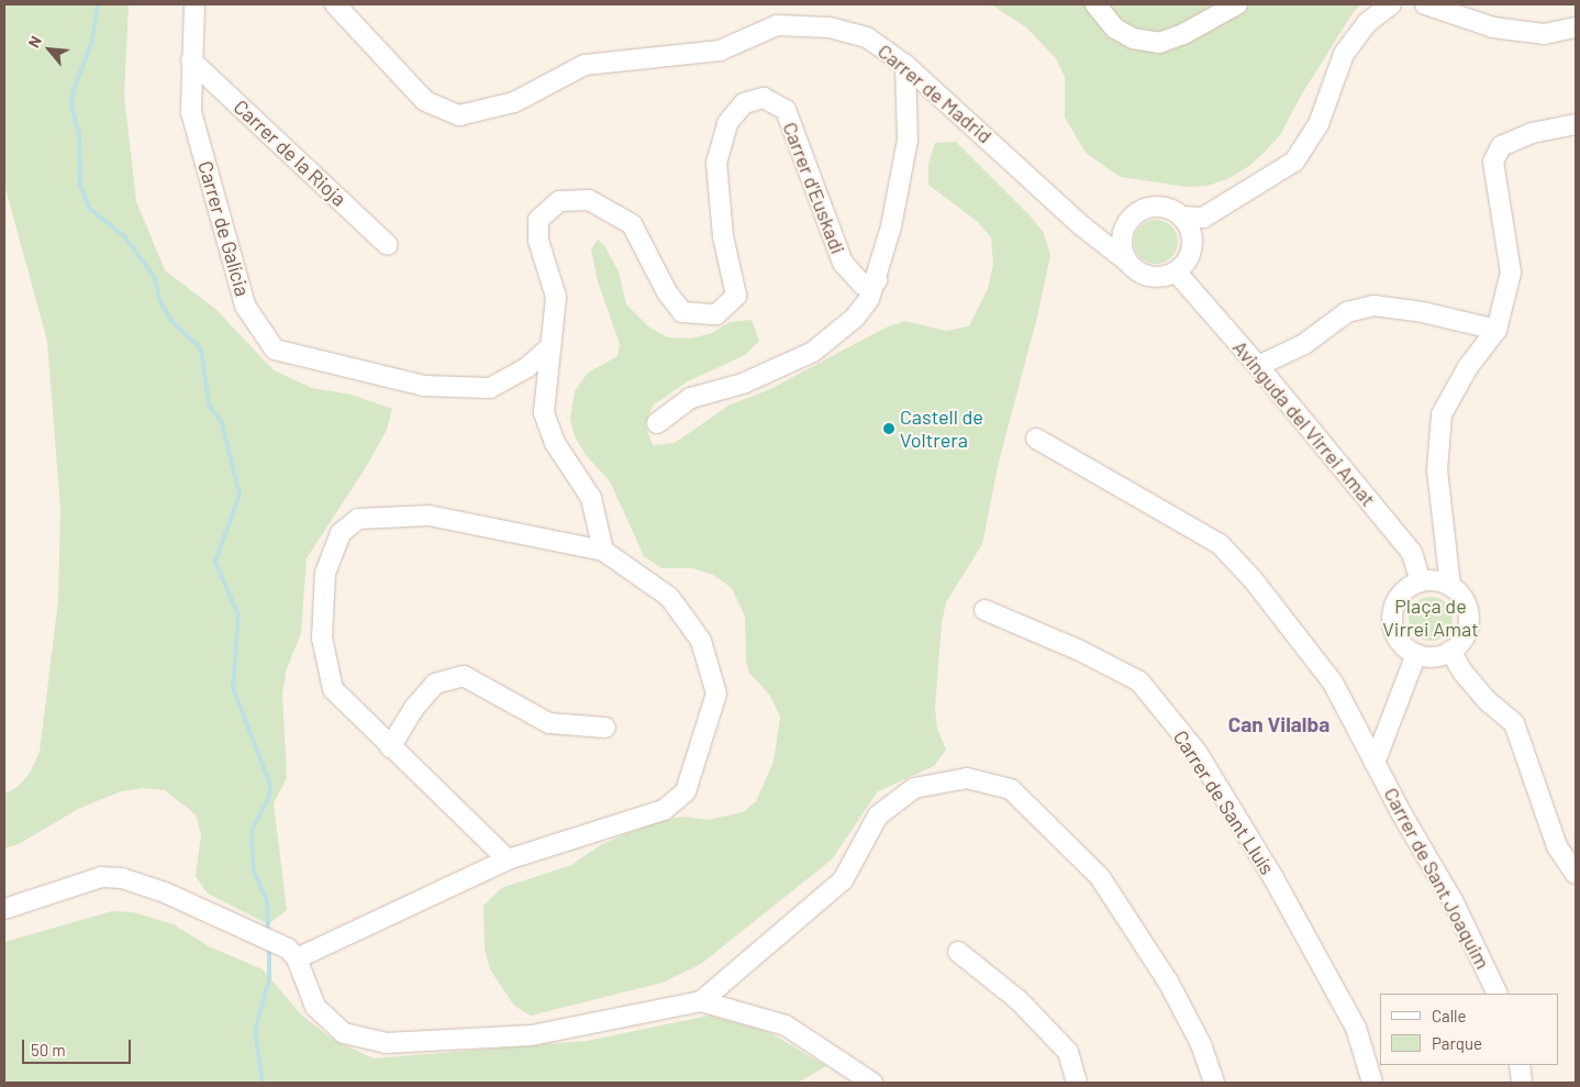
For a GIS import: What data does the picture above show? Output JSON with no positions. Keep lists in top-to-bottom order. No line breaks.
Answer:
{"streets":{"street":["Carrer de Madrid","Carrer de la Rioja","Carrer d'Euskadi","Carrer de Galícia","Avinguda del Virrei Amat","Carrer de Sant Lluís","Carrer de Sant Joaquim"]},"crossings":[["Carrer de Madrid","Avinguda del Virrei Amat"],["Carrer de la Rioja","Carrer de Galícia"],["Carrer d'Euskadi","Carrer de Galícia"]],"districts":["Can Vilalba"],"parks":["Plaça de Virrei Amat"],"places":["Castell de Voltrera"],"legend":["Calle","Parque"],"scale_bar":"50 m","north":"top left"}
